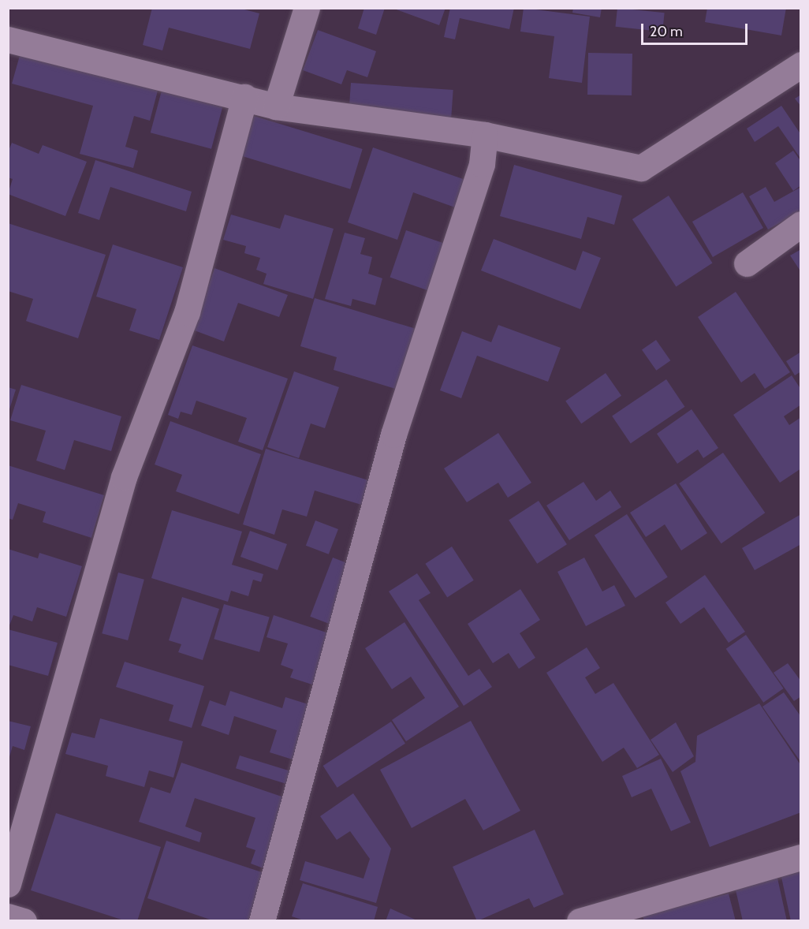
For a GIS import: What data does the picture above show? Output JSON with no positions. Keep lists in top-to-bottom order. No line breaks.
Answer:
{"scale_bar":"20 m"}
